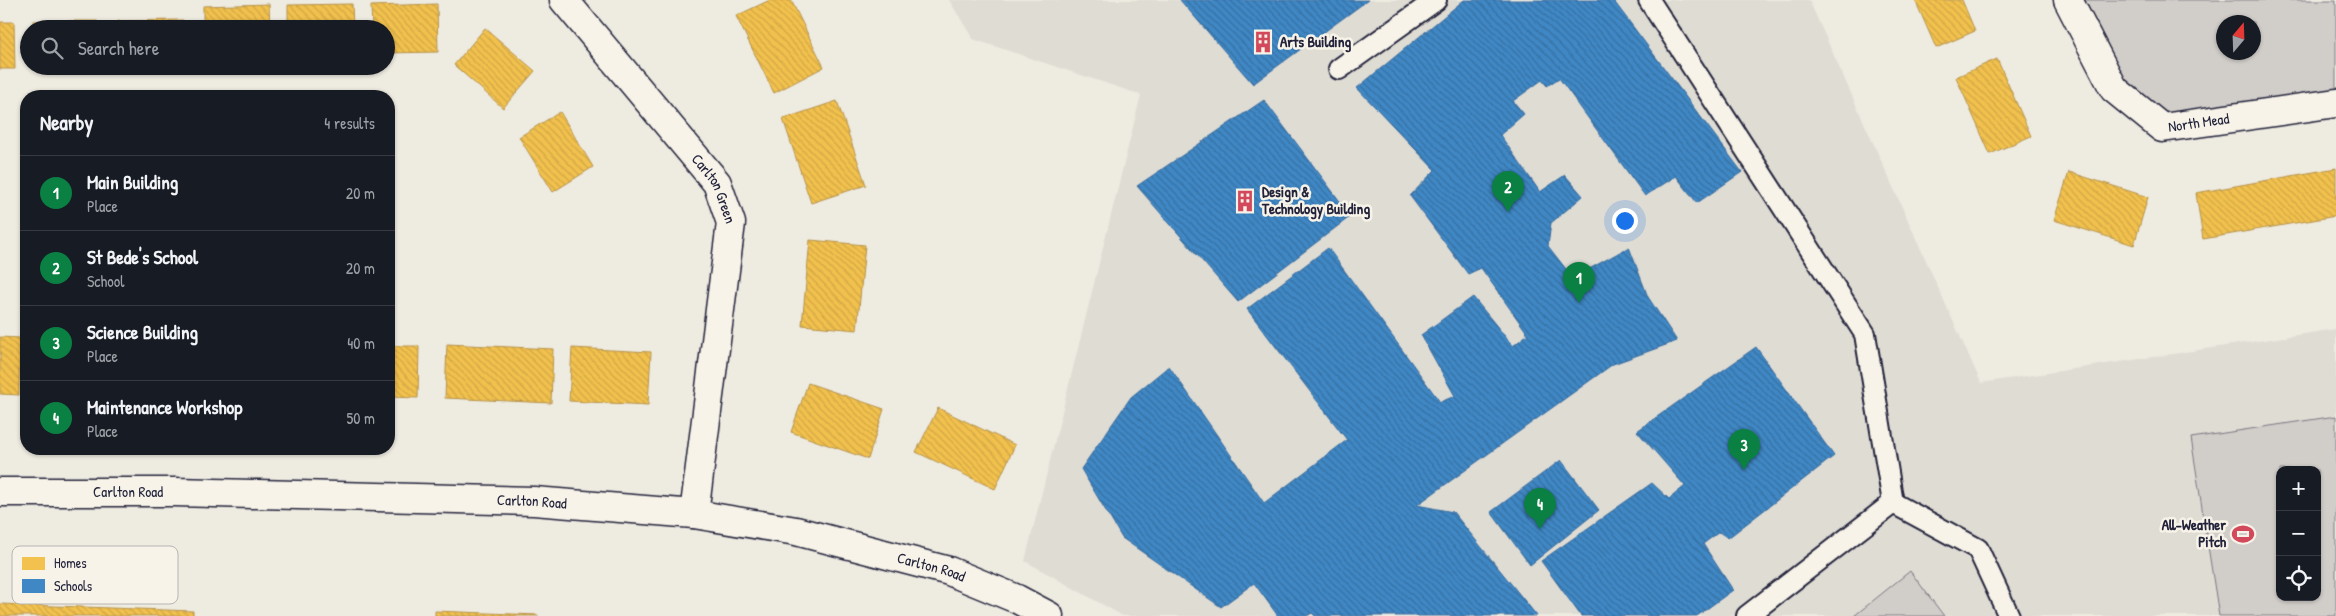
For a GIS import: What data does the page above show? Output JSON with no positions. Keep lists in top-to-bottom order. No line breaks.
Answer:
{"streets":{"street":["North Mead","Carlton Green","Carlton Road"]},"crossings":[["Carlton Green","Carlton Road"]],"places":{"building":["Arts Building","Design & Technology Building"],"sports":["All-Weather Pitch"]},"legend":["Homes","Schools"],"north":"top","page":{"search":"Search here","heading":["Nearby","4 results"],"list":[{"mark":"1","name":"Main Building","note":"Place","value":"20 m"},{"mark":"2","name":"St Bede's School","note":"School","value":"20 m"},{"mark":"3","name":"Science Building","note":"Place","value":"40 m"},{"mark":"4","name":"Maintenance Workshop","note":"Place","value":"50 m"}],"pins":["2","1","3","4"],"map_buttons":["+","−"]}}
